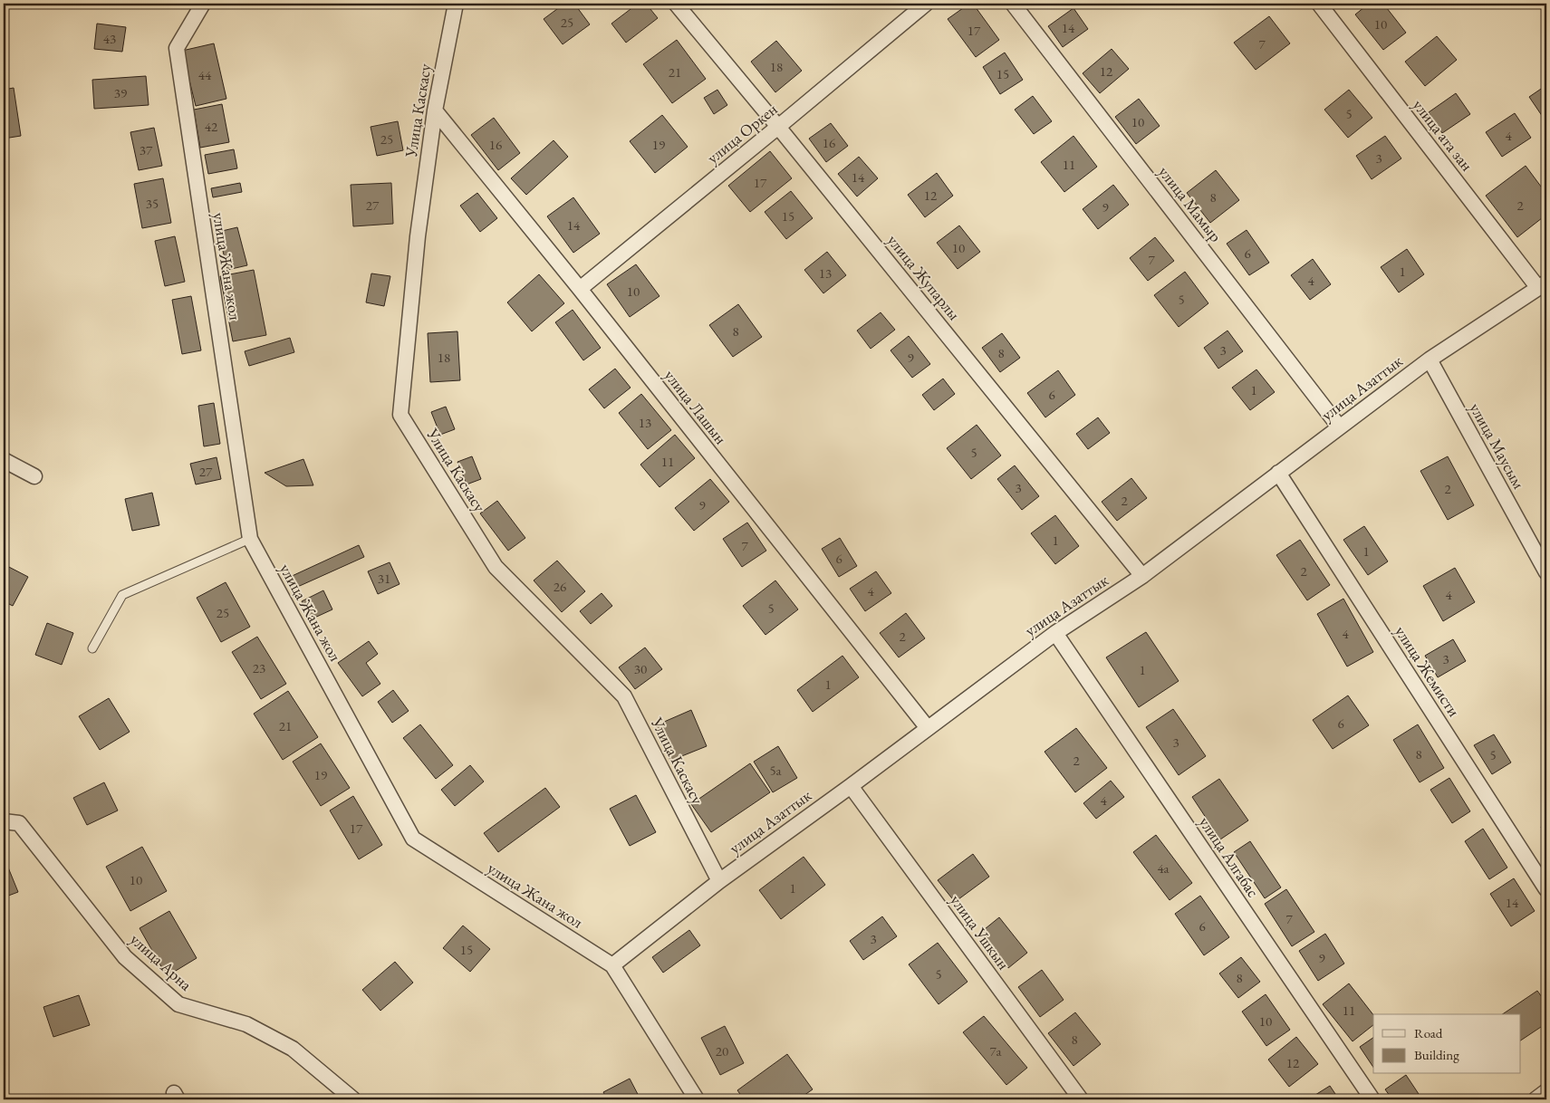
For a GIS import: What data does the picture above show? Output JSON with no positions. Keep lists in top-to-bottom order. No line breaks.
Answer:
{"streets":{"street":["Улица Каскасу","улица Оркен","улица ата зан","улица Мамыр","улица Жана жол","улица Жупарлы","улица Азаттык","улица Лашын","улица Маусым","улица Жемисти","улица Алгабас","улица Ушкын","улица Арна"]},"crossings":[["Улица Каскасу","улица Азаттык"],["Улица Каскасу","улица Лашын"],["улица Оркен","улица Жупарлы"],["улица Оркен","улица Лашын"],["улица ата зан","улица Азаттык"],["улица Мамыр","улица Азаттык"],["улица Жана жол","улица Азаттык"],["улица Жупарлы","улица Азаттык"],["улица Азаттык","улица Лашын"],["улица Азаттык","улица Маусым"],["улица Азаттык","улица Жемисти"],["улица Азаттык","улица Алгабас"],["улица Азаттык","улица Ушкын"]],"house_numbers":["25","10","14","17","43","7","18","12","21","15","44","39","5","10","42","4","25","16","16","19","37","3","11","14","17","12","8","35","27","2","9","15","14","10","6","7","1","13","4","10","5","8","3","8","18","9","1","6","13","5","11","27","3","2","2","9","1","7","1","6","2","31","26","4","4","5","25","4","2","3","23","30","1","1","6","21","3","8","5","2","5а","19","4","17","4а","10","1","14","7","6","3","15","9","5","8","11","10","8","20","7а","12"],"legend":["Road","Building"]}
